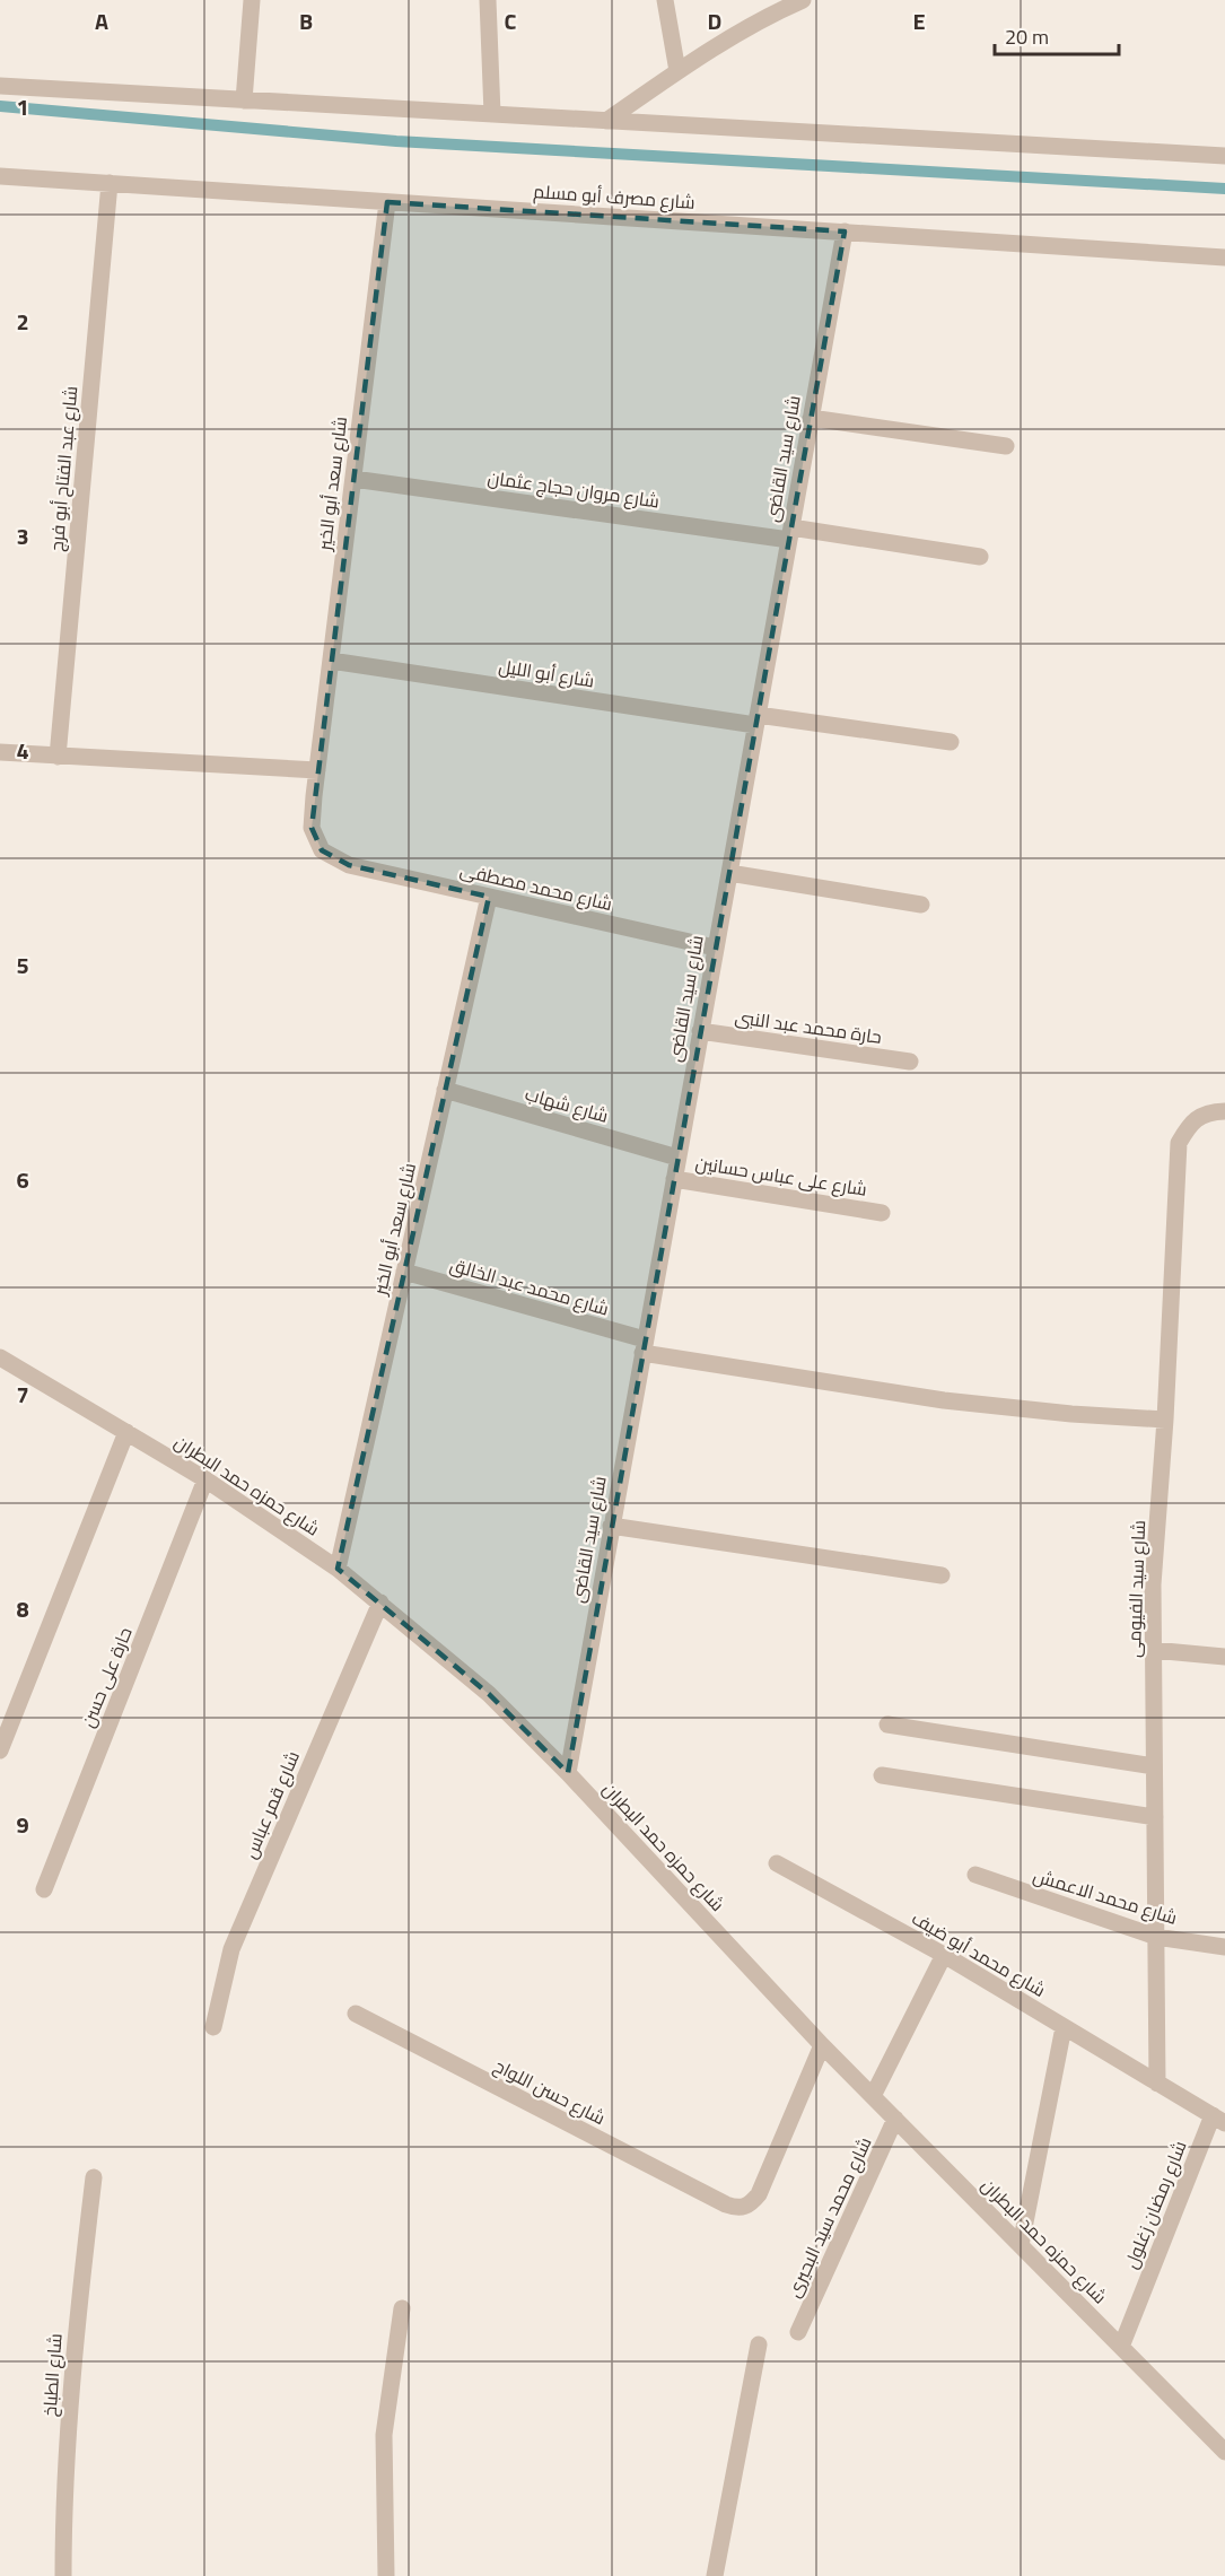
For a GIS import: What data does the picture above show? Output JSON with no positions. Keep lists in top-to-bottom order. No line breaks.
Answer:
{"streets":{"street":["شارع مصرف أبو مسلم","شارع سيد القاضى","شارع عبد الفتاح أبو فرج","شارع سعد أبو الخير","شارع مروان حجاج عثمان","شارع أبو الليل","شارع محمد مصطفى","حارة محمد عبد النبى","شارع شهاب","شارع على عباس حسانين","شارع محمد عبد الخالق","شارع حمزه حمد البطران","شارع سيد الفيومى","حارة على حسن","شارع قمر عباس","شارع محمد الاعمش","شارع محمد أبو ضيف","شارع حسن اللواح","شارع رمضان زغلول","شارع محمد سيد البحيرى","شارع الطباخ"]},"crossings":[["شارع مصرف أبو مسلم","شارع سيد القاضى"],["شارع مصرف أبو مسلم","شارع عبد الفتاح أبو فرج"],["شارع مصرف أبو مسلم","شارع سعد أبو الخير"],["شارع سيد القاضى","شارع مروان حجاج عثمان"],["شارع سيد القاضى","شارع أبو الليل"],["شارع سيد القاضى","شارع محمد مصطفى"],["شارع سيد القاضى","حارة محمد عبد النبى"],["شارع سيد القاضى","شارع شهاب"],["شارع سيد القاضى","شارع على عباس حسانين"],["شارع سيد القاضى","شارع محمد عبد الخالق"],["شارع سيد القاضى","شارع حمزه حمد البطران"],["شارع سعد أبو الخير","شارع مروان حجاج عثمان"],["شارع سعد أبو الخير","شارع أبو الليل"],["شارع سعد أبو الخير","شارع محمد مصطفى"],["شارع سعد أبو الخير","شارع شهاب"],["شارع سعد أبو الخير","شارع محمد عبد الخالق"],["شارع سعد أبو الخير","شارع حمزه حمد البطران"],["شارع محمد عبد الخالق","شارع سيد الفيومى"],["شارع حمزه حمد البطران","حارة على حسن"],["شارع حمزه حمد البطران","شارع قمر عباس"],["شارع حمزه حمد البطران","شارع حسن اللواح"],["شارع حمزه حمد البطران","شارع رمضان زغلول"],["شارع حمزه حمد البطران","شارع محمد سيد البحيرى"],["شارع سيد الفيومى","شارع محمد الاعمش"],["شارع سيد الفيومى","شارع محمد أبو ضيف"],["شارع محمد أبو ضيف","شارع رمضان زغلول"]],"scale_bar":"20 m","grid":{"columns":["A","B","C","D","E"],"rows":["1","2","3","4","5","6","7","8","9"]}}
